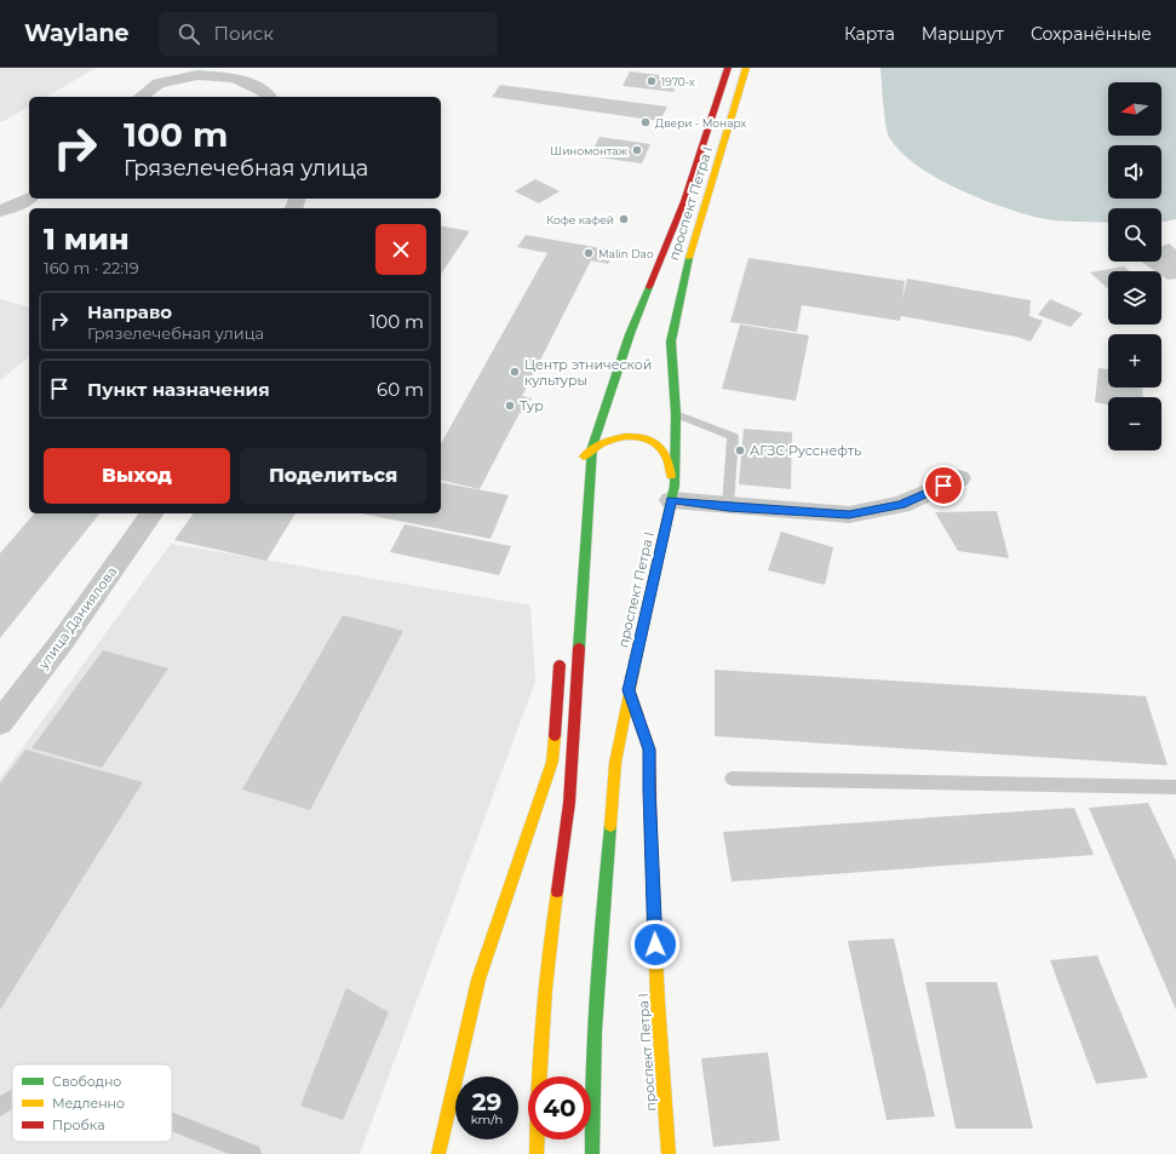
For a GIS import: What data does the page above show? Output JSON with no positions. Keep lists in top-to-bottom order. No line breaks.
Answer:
{"streets":{"main road":["проспект Петра I"],"street":["улица Даниялова"]},"places":["1970-х","Двери - Монарх","Шиномонтаж","Кофе кафей","Malin Dao","Центр этнической культуры","Тур","АГЗС Русснефть"],"legend":["Свободно","Медленно","Пробка"],"north":"left","page":{"header":"Waylane","search":"Поиск","nav":["Карта","Маршрут","Сохранённые"],"map_buttons":["+","−"],"turn":["100 m","Грязелечебная улица"],"heading":["1 мин","160 m · 22:19"],"list":[{"name":"Направо","note":"Грязелечебная улица","value":"100 m"},{"name":"Пункт назначения","value":"60 m"}],"buttons":["Выход","Поделиться"],"speed":"29 km/h","limit":"40"}}
